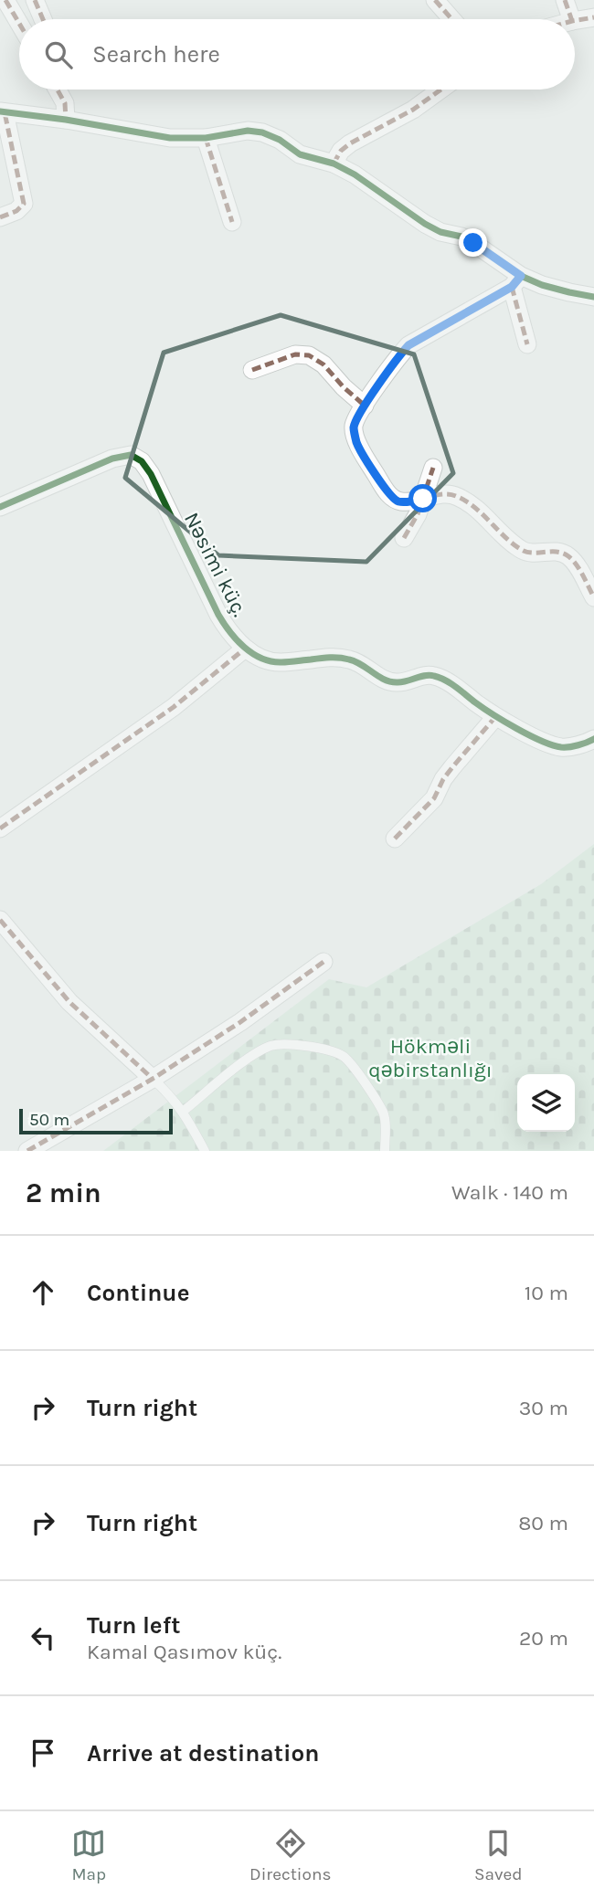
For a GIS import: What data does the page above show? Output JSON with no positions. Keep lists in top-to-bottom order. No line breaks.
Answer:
{"streets":{"street":["Nəsimi küç."]},"parks":["Hökməli qəbirstanlığı"],"scale_bar":"50 m","page":{"search":"Search here","scale":"50 m","heading":["2 min","Walk · 140 m"],"list":[["Continue","10 m"],["Turn right","30 m"],["Turn right","80 m"],["Turn left","Kamal Qasımov küç.","20 m"],"Arrive at destination"],"nav":["Map","Directions","Saved"]}}
